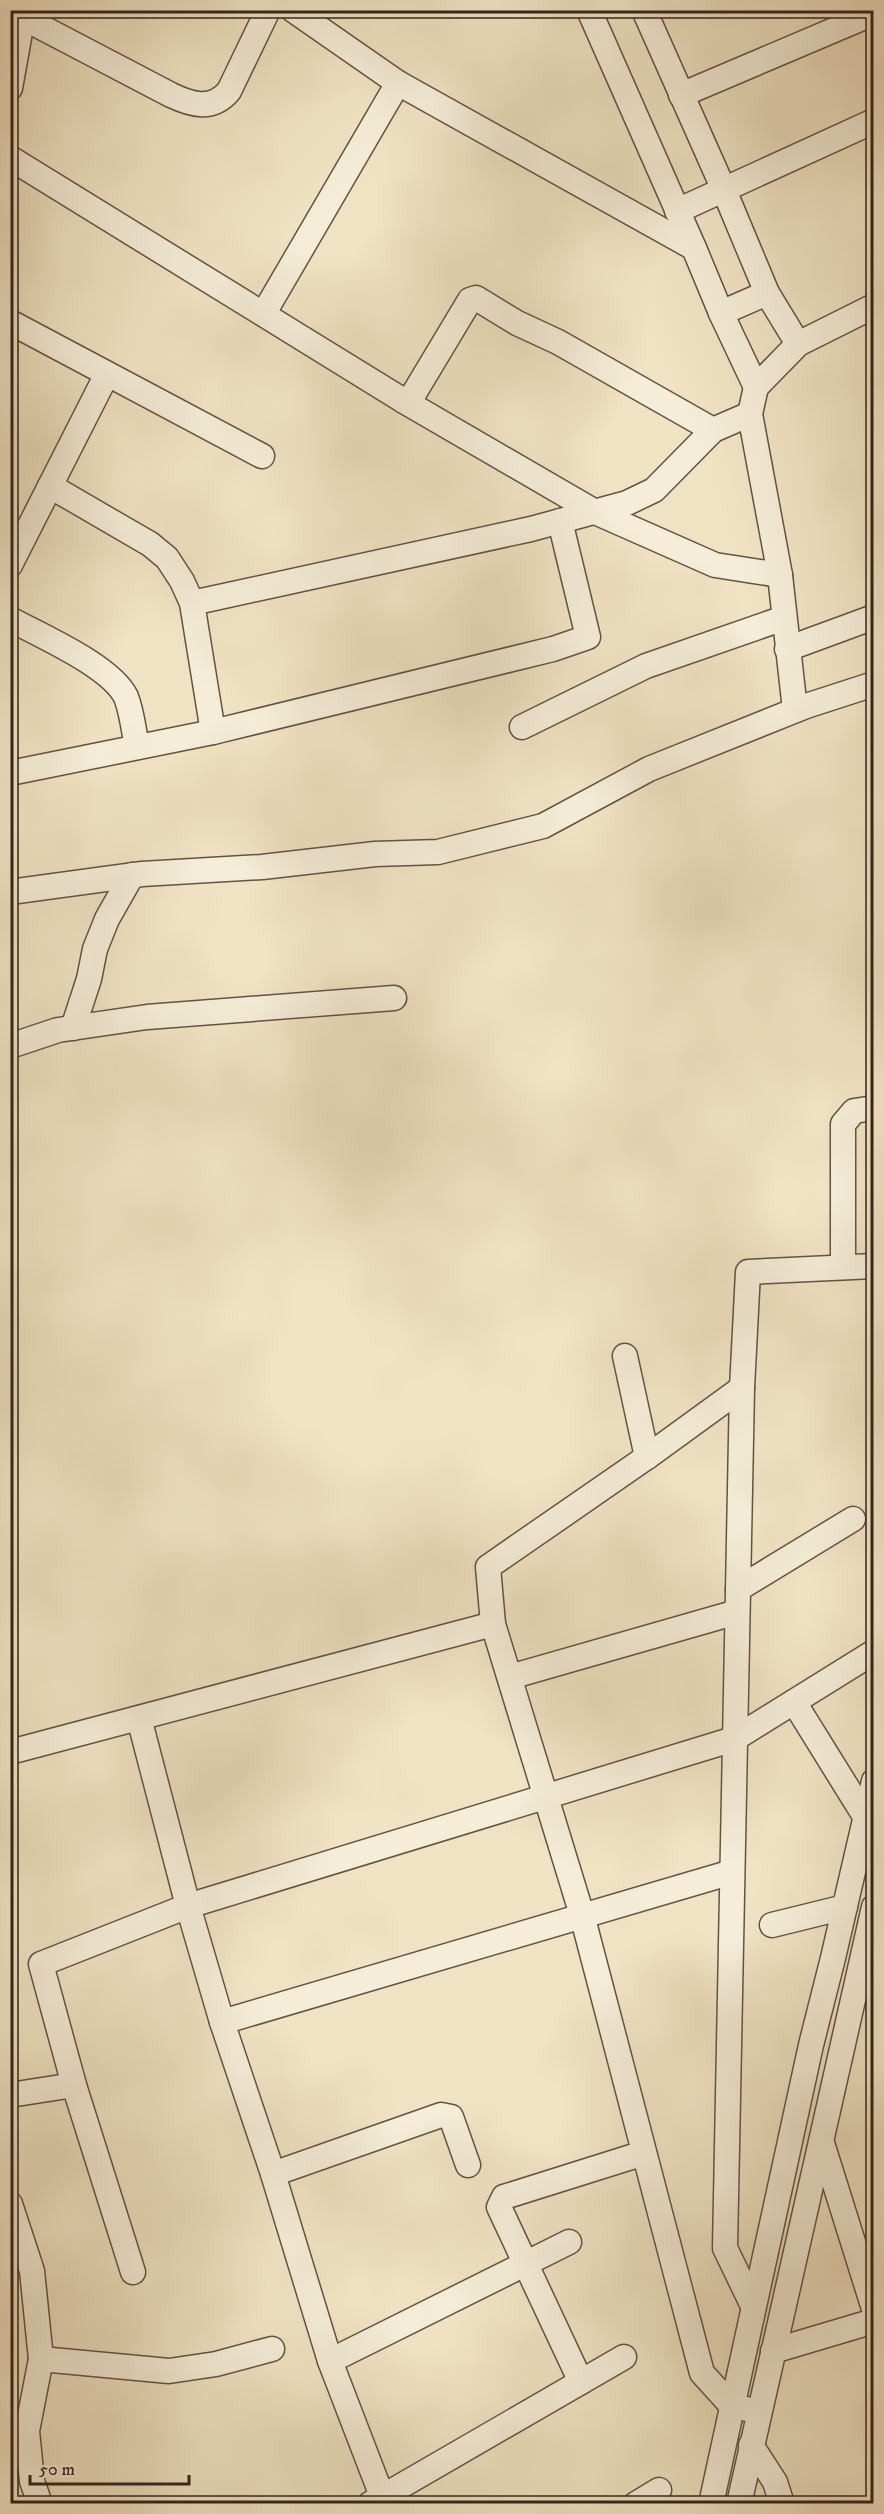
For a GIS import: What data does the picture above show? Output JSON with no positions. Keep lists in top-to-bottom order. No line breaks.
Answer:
{"scale_bar":"50 m"}
